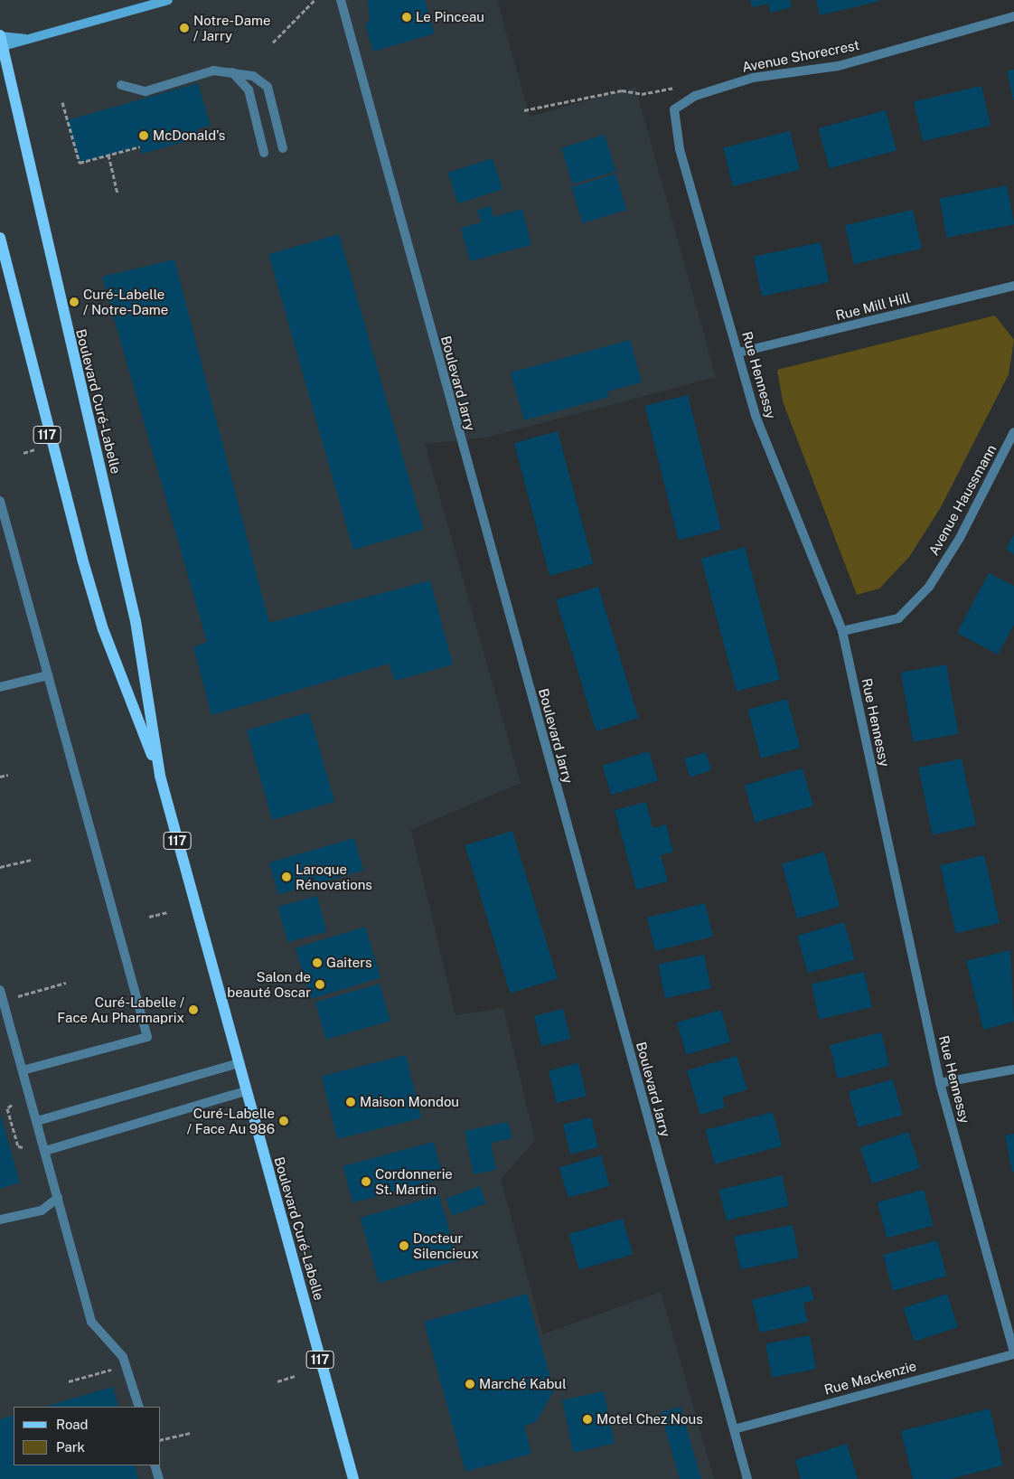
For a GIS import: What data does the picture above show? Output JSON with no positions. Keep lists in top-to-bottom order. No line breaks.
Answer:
{"streets":{"main road":["Boulevard Curé-Labelle","117"],"street":["Avenue Shorecrest","Rue Mill Hill","Rue Hennessy","Boulevard Jarry","Avenue Haussmann","Rue Mackenzie"]},"crossings":[["Avenue Shorecrest","Rue Hennessy"],["Rue Mill Hill","Rue Hennessy"],["Rue Hennessy","Avenue Haussmann"],["Rue Hennessy","Rue Mackenzie"],["Boulevard Jarry","Rue Mackenzie"]],"places":["Le Pinceau","Notre-Dame / Jarry","McDonald's","Curé-Labelle / Notre-Dame","Laroque Rénovations","Gaiters","Salon de beauté Oscar","Curé-Labelle / Face Au Pharmaprix","Maison Mondou","Curé-Labelle / Face Au 986","Cordonnerie St. Martin","Docteur Silencieux","Marché Kabul","Motel Chez Nous"],"legend":["Road","Park"]}
